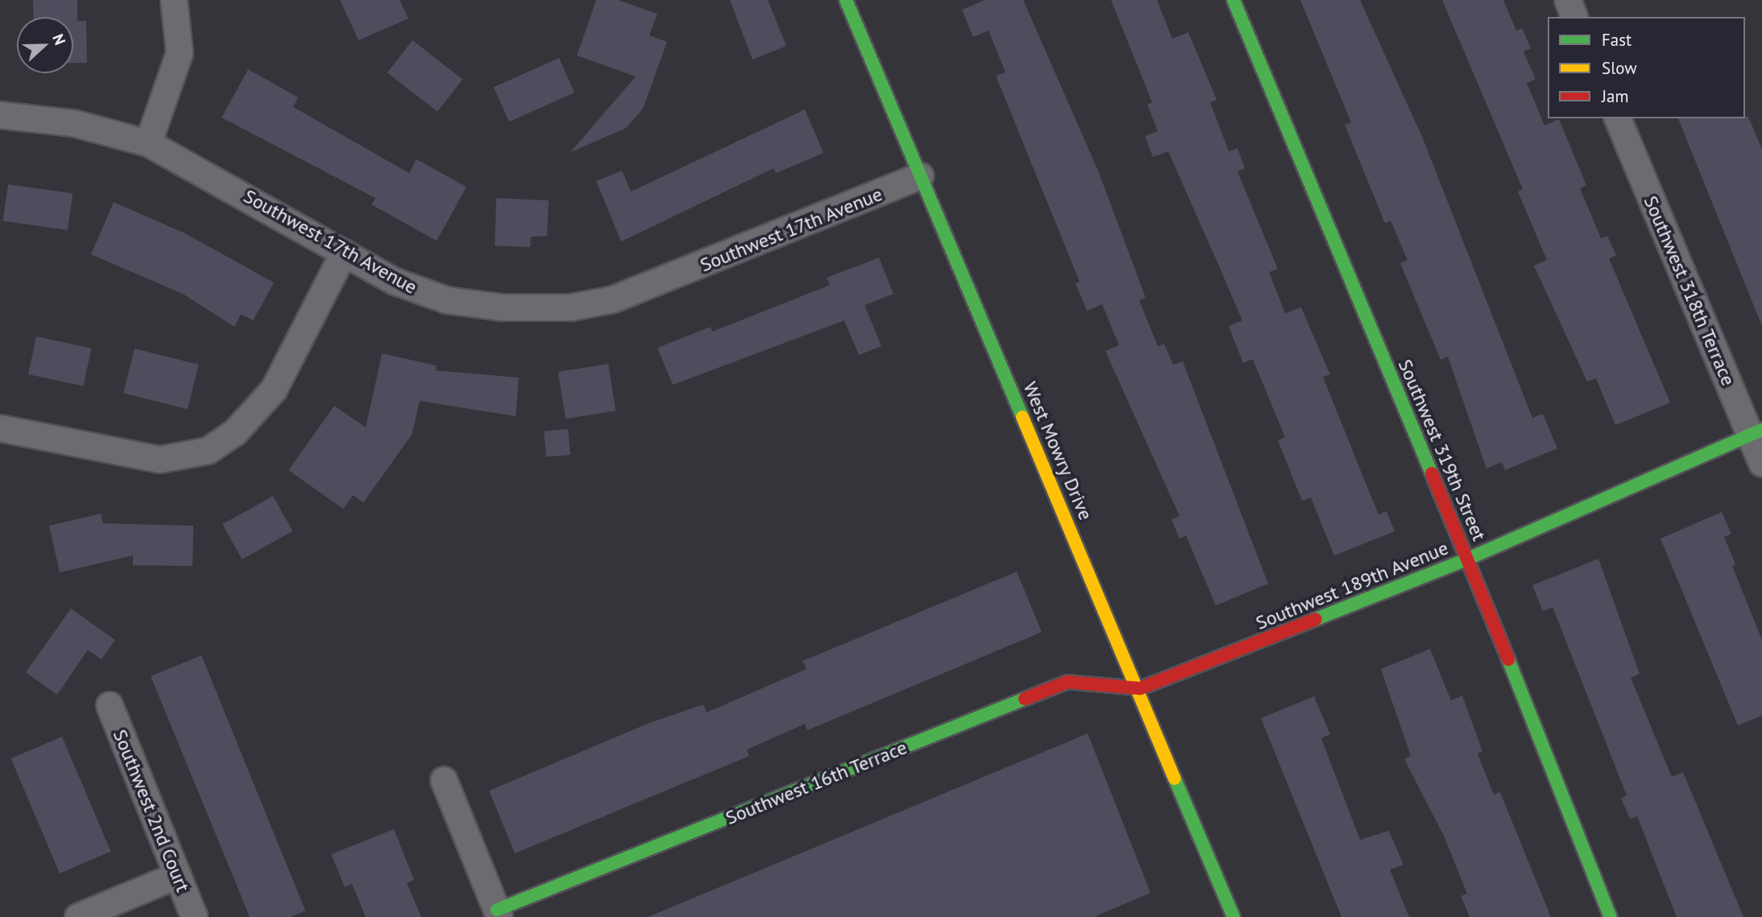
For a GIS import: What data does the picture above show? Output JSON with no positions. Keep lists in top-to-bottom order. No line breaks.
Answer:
{"streets":{"street":["Southwest 17th Avenue","Southwest 318th Terrace","Southwest 319th Street","West Mowry Drive","Southwest 189th Avenue","Southwest 16th Terrace","Southwest 2nd Court"]},"crossings":[["Southwest 17th Avenue","West Mowry Drive"],["Southwest 318th Terrace","Southwest 189th Avenue"],["Southwest 319th Street","Southwest 189th Avenue"],["West Mowry Drive","Southwest 189th Avenue"],["West Mowry Drive","Southwest 16th Terrace"],["Southwest 189th Avenue","Southwest 16th Terrace"]],"legend":["Fast","Slow","Jam"],"north":"right"}
